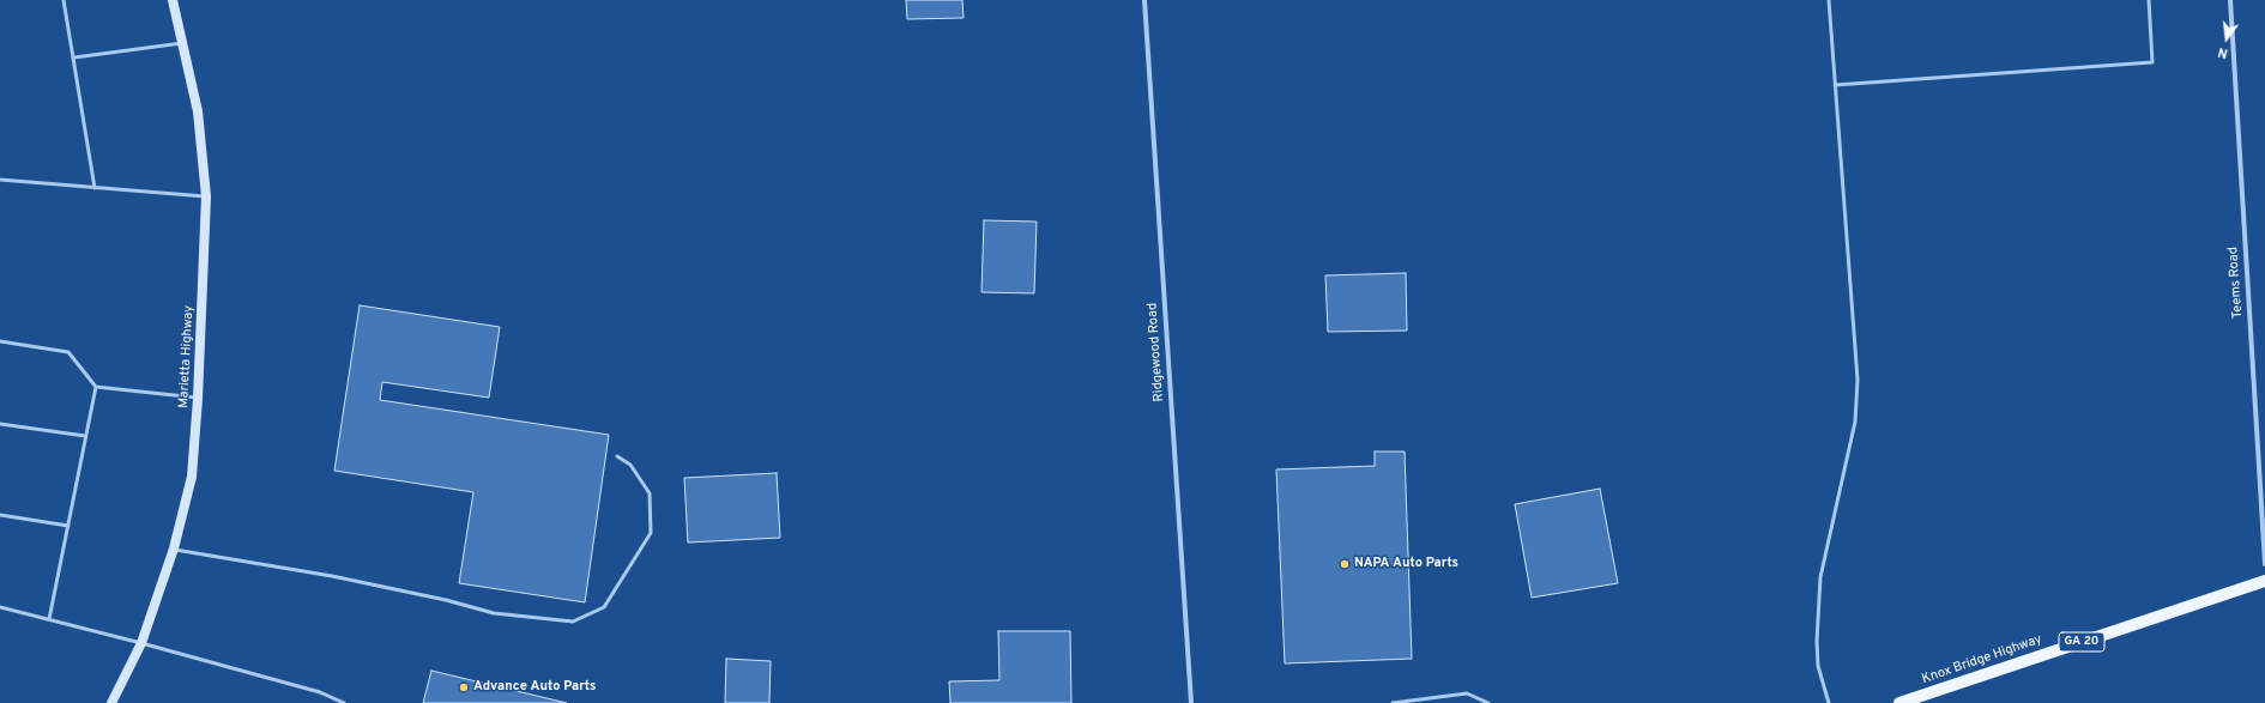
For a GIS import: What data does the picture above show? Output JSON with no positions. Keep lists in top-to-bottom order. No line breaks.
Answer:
{"streets":{"main road":["Marietta Highway","GA 20","Knox Bridge Highway"],"street":["Teems Road","Ridgewood Road"]},"places":["NAPA Auto Parts","Advance Auto Parts"],"north":"bottom"}
